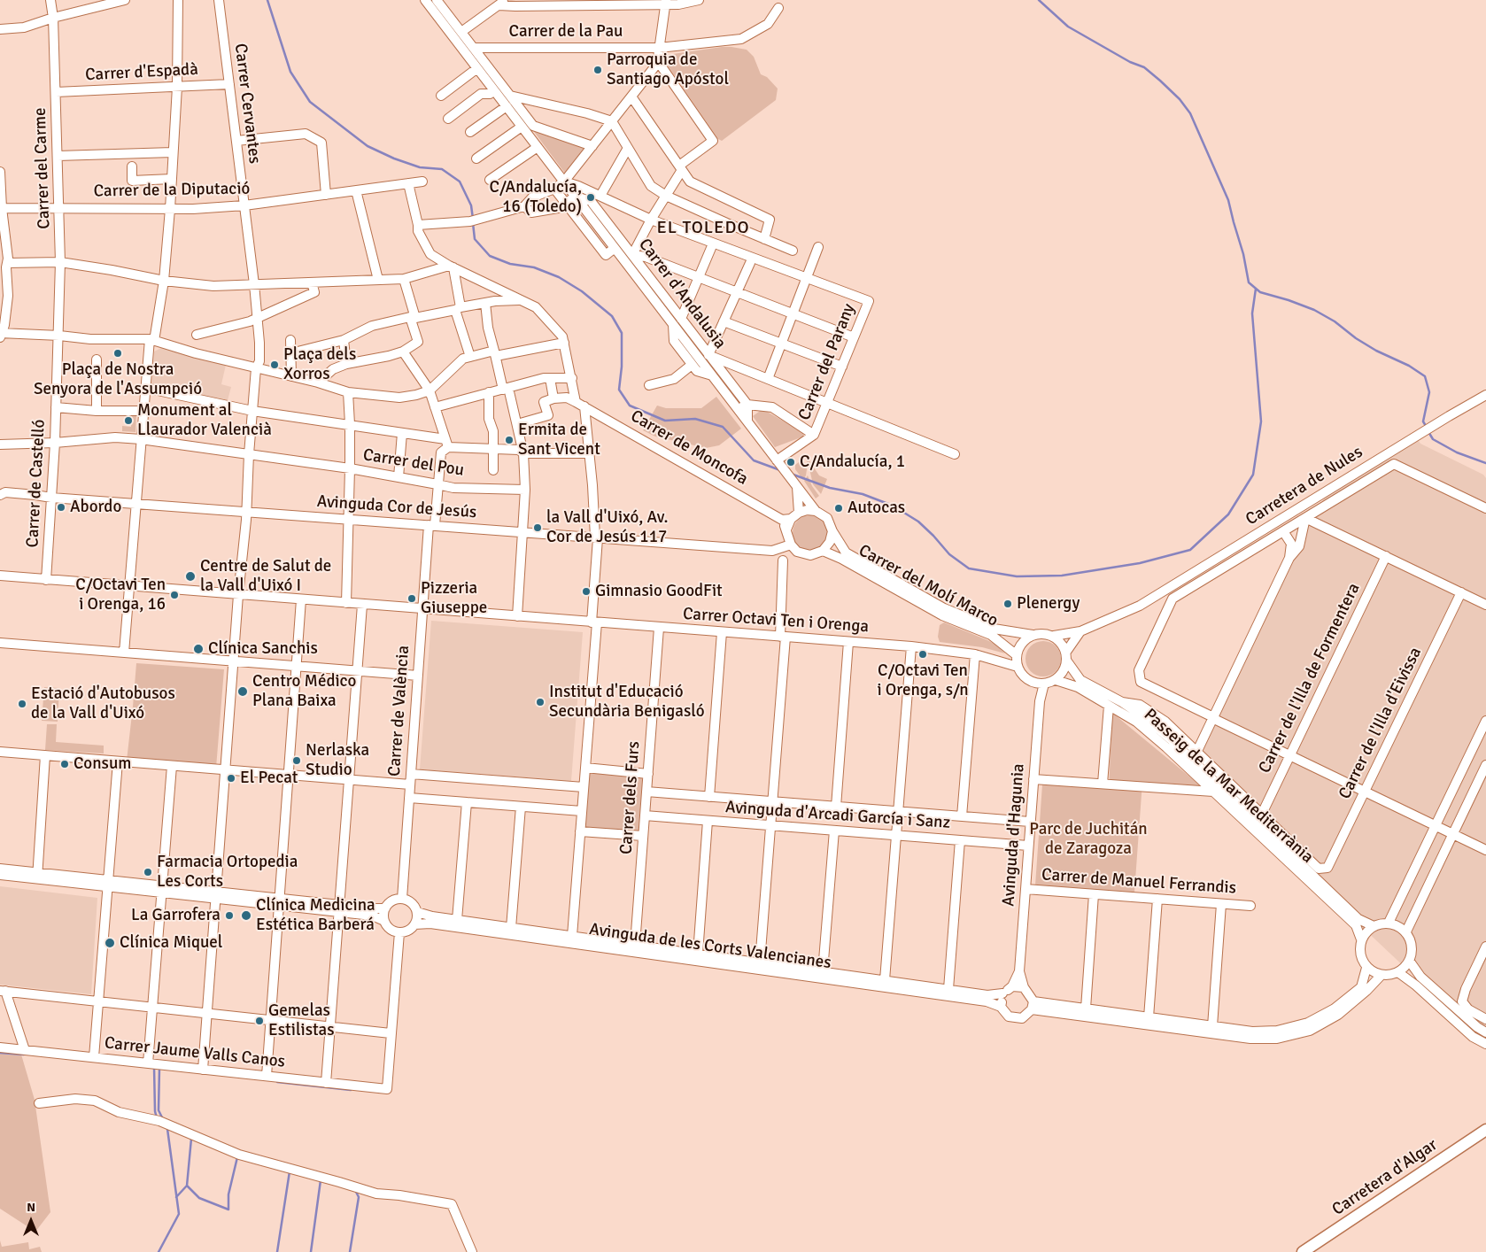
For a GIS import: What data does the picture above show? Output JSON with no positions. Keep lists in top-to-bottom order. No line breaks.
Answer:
{"streets":{"main road":["Carretera d'Algar"],"street":["Carrer de la Pau","Carrer d'Espadà","Carrer Cervantes","Carrer del Carme","Carrer de la Diputació","Carrer d'Andalusia","Carrer del Parany","Carrer de Moncofa","Carrer del Pou","Carrer de Castelló","Carretera de Nules","Avinguda Cor de Jesús","Carrer del Molí Marco","Carrer Octavi Ten i Orenga","Carrer de l'Illa de Formentera","Carrer de València","Carrer de l'Illa d'Eivissa","Passeig de la Mar Mediterrània","Carrer dels Furs","Avinguda d'Arcadi García i Sanz","Avinguda d'Hagunia","Carrer de Manuel Ferrandis","Avinguda de les Corts Valencianes","Carrer Jaume Valls Canos"]},"crossings":[["Carrer d'Espadà","Carrer Cervantes"],["Carrer d'Espadà","Carrer del Carme"],["Carrer Cervantes","Carrer de la Diputació"],["Carrer del Carme","Carrer de la Diputació"],["Carrer del Carme","Carrer de Castelló"],["Carrer d'Andalusia","Carrer del Parany"],["Carrer d'Andalusia","Carrer de Moncofa"],["Carrer d'Andalusia","Avinguda Cor de Jesús"],["Carrer d'Andalusia","Carrer del Molí Marco"],["Carrer de Moncofa","Avinguda Cor de Jesús"],["Carrer de Moncofa","Carrer del Molí Marco"],["Carrer del Pou","Carrer de Castelló"],["Carrer del Pou","Carrer de València"],["Carrer de Castelló","Avinguda Cor de Jesús"],["Carrer de Castelló","Carrer Octavi Ten i Orenga"],["Carretera de Nules","Carrer del Molí Marco"],["Carretera de Nules","Carrer Octavi Ten i Orenga"],["Carretera de Nules","Passeig de la Mar Mediterrània"],["Carretera de Nules","Avinguda d'Hagunia"],["Avinguda Cor de Jesús","Carrer del Molí Marco"],["Avinguda Cor de Jesús","Carrer de València"],["Carrer del Molí Marco","Carrer Octavi Ten i Orenga"],["Carrer del Molí Marco","Passeig de la Mar Mediterrània"],["Carrer del Molí Marco","Avinguda d'Hagunia"],["Carrer Octavi Ten i Orenga","Carrer de València"],["Carrer Octavi Ten i Orenga","Passeig de la Mar Mediterrània"],["Carrer Octavi Ten i Orenga","Carrer dels Furs"],["Carrer Octavi Ten i Orenga","Avinguda d'Hagunia"],["Carrer de l'Illa de Formentera","Passeig de la Mar Mediterrània"],["Carrer de València","Avinguda de les Corts Valencianes"],["Carrer de l'Illa d'Eivissa","Passeig de la Mar Mediterrània"],["Passeig de la Mar Mediterrània","Avinguda d'Hagunia"],["Carrer dels Furs","Avinguda d'Arcadi García i Sanz"],["Carrer dels Furs","Avinguda de les Corts Valencianes"],["Avinguda d'Arcadi García i Sanz","Avinguda d'Hagunia"],["Avinguda d'Hagunia","Carrer de Manuel Ferrandis"],["Avinguda d'Hagunia","Avinguda de les Corts Valencianes"]],"districts":["EL TOLEDO"],"parks":["Parc de Juchitán de Zaragoza"],"places":["Parroquia de Santiago Apóstol","C/Andalucía, 16 (Toledo)","Plaça de Nostra Senyora de l'Assumpció","Plaça dels Xorros","Monument al Llaurador Valencià","Ermita de Sant Vicent","C/Andalucía, 1","Abordo","Autocas","la Vall d'Uixó, Av. Cor de Jesús 117","Centre de Salut de la Vall d'Uixó I","Gimnasio GoodFit","C/Octavi Ten i Orenga, 16","Pizzeria Giuseppe","Plenergy","Clínica Sanchis","C/Octavi Ten i Orenga, s/n","Centro Médico Plana Baixa","Institut d'Educació Secundària Benigasló","Estació d'Autobusos de la Vall d'Uixó","Nerlaska Studio","Consum","El Pecat","Farmacia Ortopedia Les Corts","La Garrofera","Clínica Medicina Estética Barberá","Clínica Miquel","Gemelas Estilistas"],"north":"top"}
